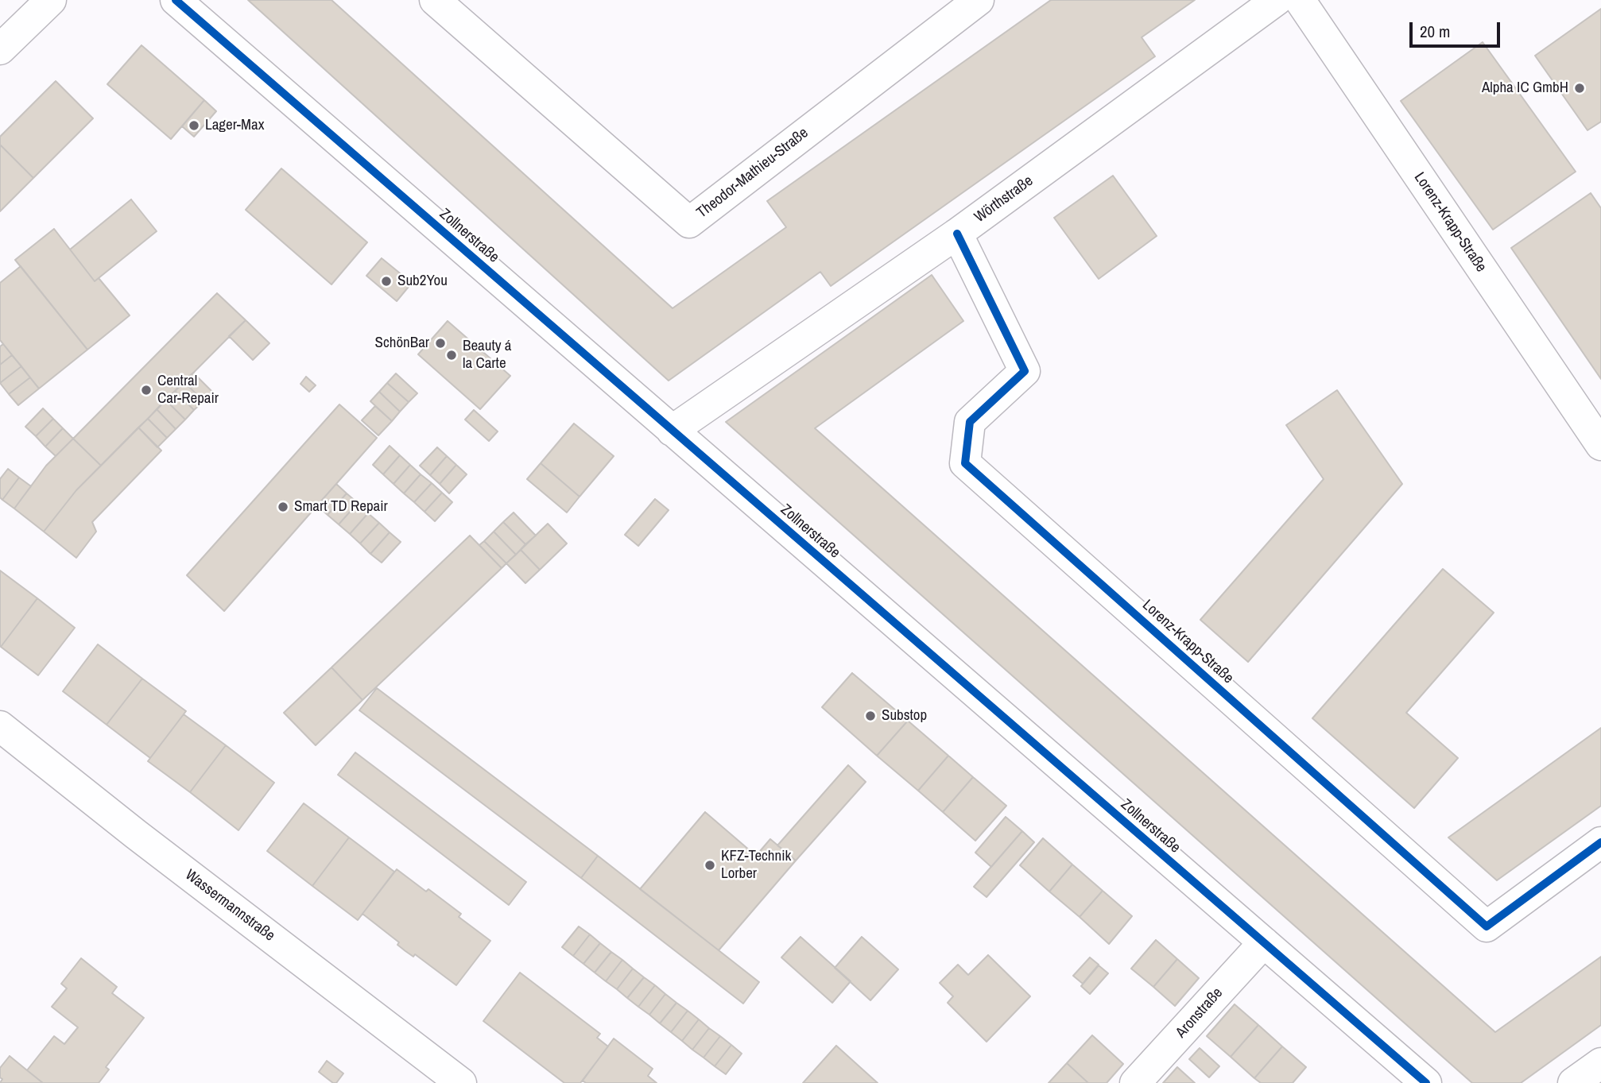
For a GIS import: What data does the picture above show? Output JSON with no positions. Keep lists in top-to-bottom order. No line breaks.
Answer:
{"streets":{"street":["Theodor-Mathieu-Straße","Wörthstraße","Lorenz-Krapp-Straße","Zollnerstraße","Wassermannstraße","Aronstraße"]},"crossings":[["Wörthstraße","Lorenz-Krapp-Straße"],["Wörthstraße","Zollnerstraße"],["Zollnerstraße","Aronstraße"]],"places":["Alpha IC GmbH","Lager-Max","Sub2You","SchönBar","Beauty á la Carte","Central Car-Repair","Smart TD Repair","Substop","KFZ-Technik Lorber"],"scale_bar":"20 m"}
